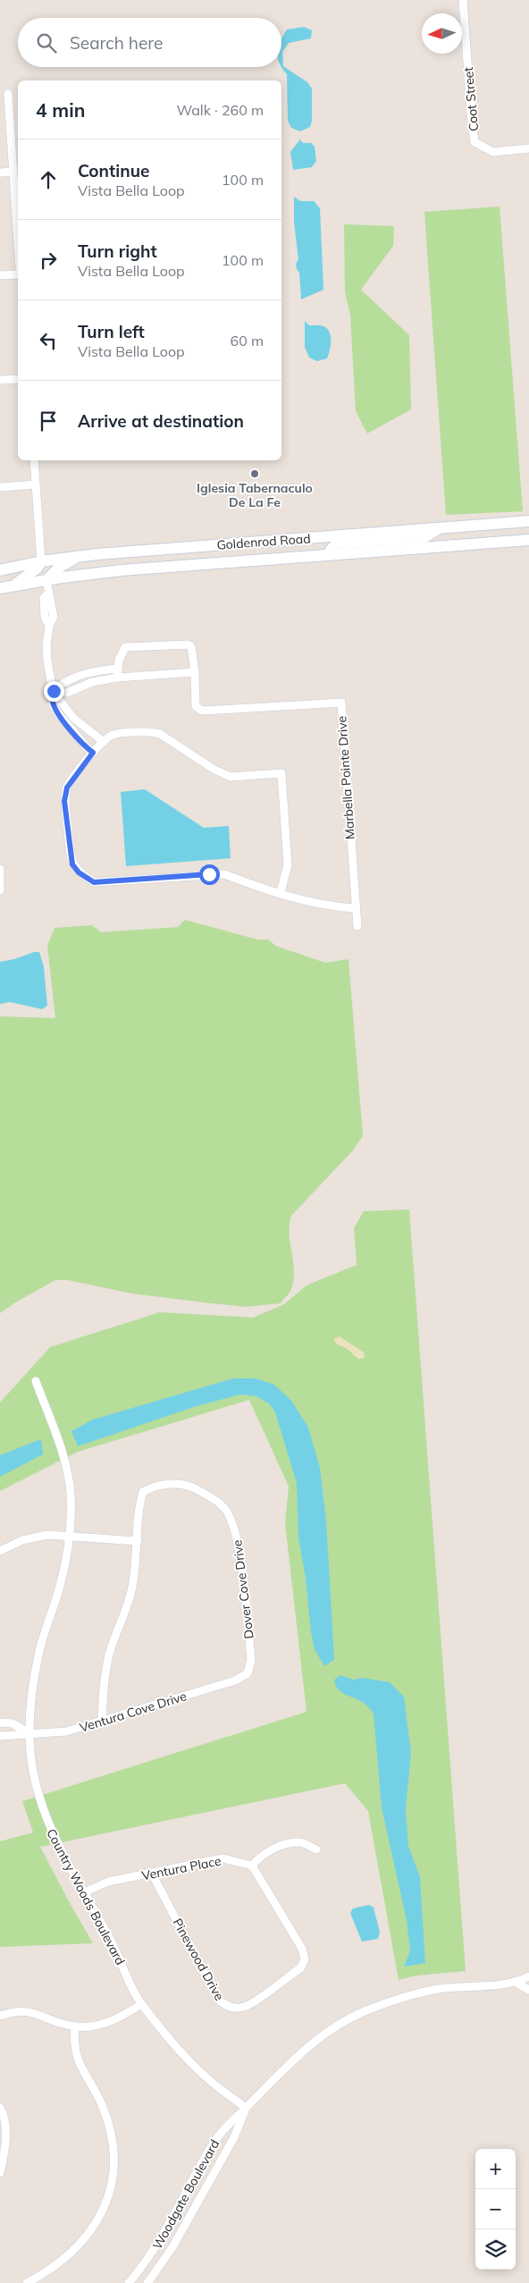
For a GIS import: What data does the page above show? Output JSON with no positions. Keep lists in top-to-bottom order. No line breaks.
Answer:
{"streets":{"main road":["Goldenrod Road"],"street":["Coot Street","Marbella Pointe Drive","Dover Cove Drive","Ventura Cove Drive","Ventura Place","Country Woods Boulevard","Pinewood Drive","Woodgate Boulevard"]},"crossings":[["Dover Cove Drive","Ventura Cove Drive"],["Ventura Cove Drive","Country Woods Boulevard"],["Ventura Place","Country Woods Boulevard"],["Ventura Place","Pinewood Drive"],["Country Woods Boulevard","Woodgate Boulevard"]],"places":["Iglesia Tabernaculo De La Fe"],"north":"left","page":{"search":"Search here","heading":["4 min","Walk · 260 m"],"list":[["Continue","Vista Bella Loop","100 m"],["Turn right","Vista Bella Loop","100 m"],["Turn left","Vista Bella Loop","60 m"],"Arrive at destination"],"map_buttons":["+","−"]}}
